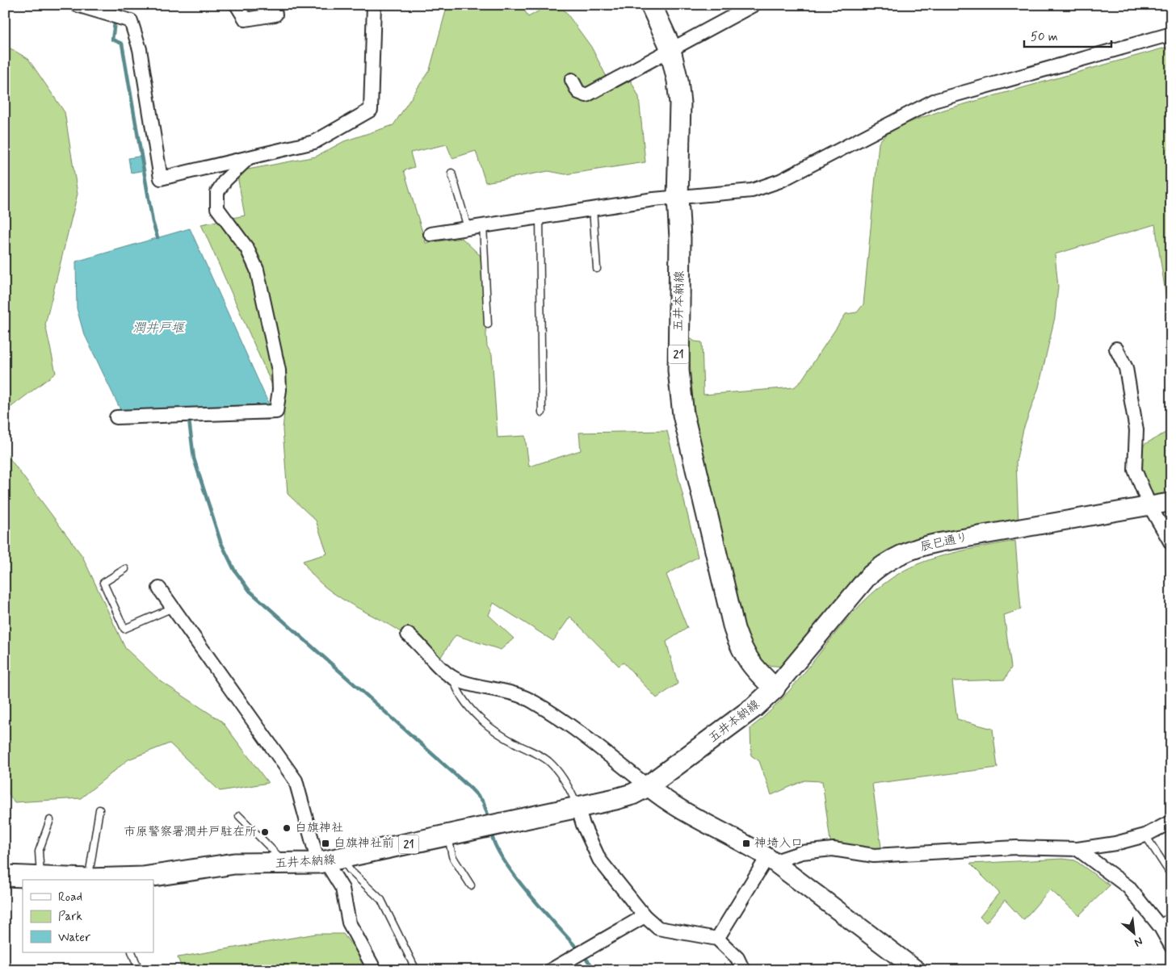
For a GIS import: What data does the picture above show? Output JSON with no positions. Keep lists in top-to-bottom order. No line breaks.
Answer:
{"streets":{"main road":["五井本納線","21"],"street":["辰巳通り"]},"crossings":[["五井本納線","辰巳通り"]],"water":["潤井戸堰"],"places":{"other":["白旗神社","市原警察署潤井戸駐在所"],"transit":["白旗神社前","神埼入口"]},"legend":["Road","Park","Water"],"scale_bar":"50 m","north":"bottom right"}
